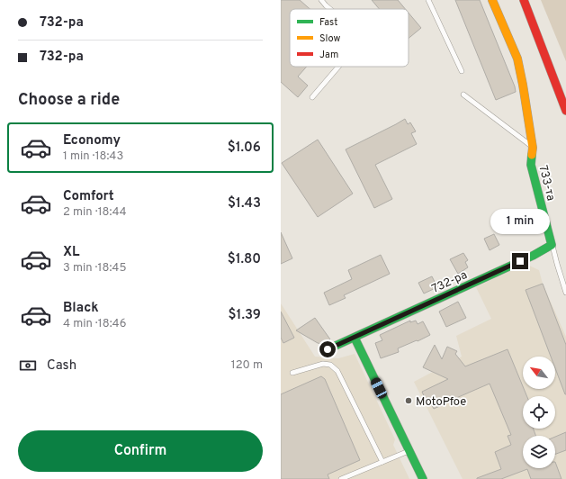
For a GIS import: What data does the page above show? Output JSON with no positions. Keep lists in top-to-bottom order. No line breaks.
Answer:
{"streets":{"street":["733-та","732-ра"]},"crossings":[["733-та","732-ра"]],"places":["MotoPfoe"],"legend":["Fast","Slow","Jam"],"north":"top left","page":{"banner":["732-ра","732-ра"],"heading":"Choose a ride","list":[{"name":"Economy","note":"1 min · 18:43","value":"$1.06"},{"name":"Comfort","note":"2 min · 18:44","value":"$1.43"},{"name":"XL","note":"3 min · 18:45","value":"$1.80"},{"name":"Black","note":"4 min · 18:46","value":"$1.39"}],"bubble":"1 min","pay":["Cash","120 m"],"buttons":"Confirm"}}
